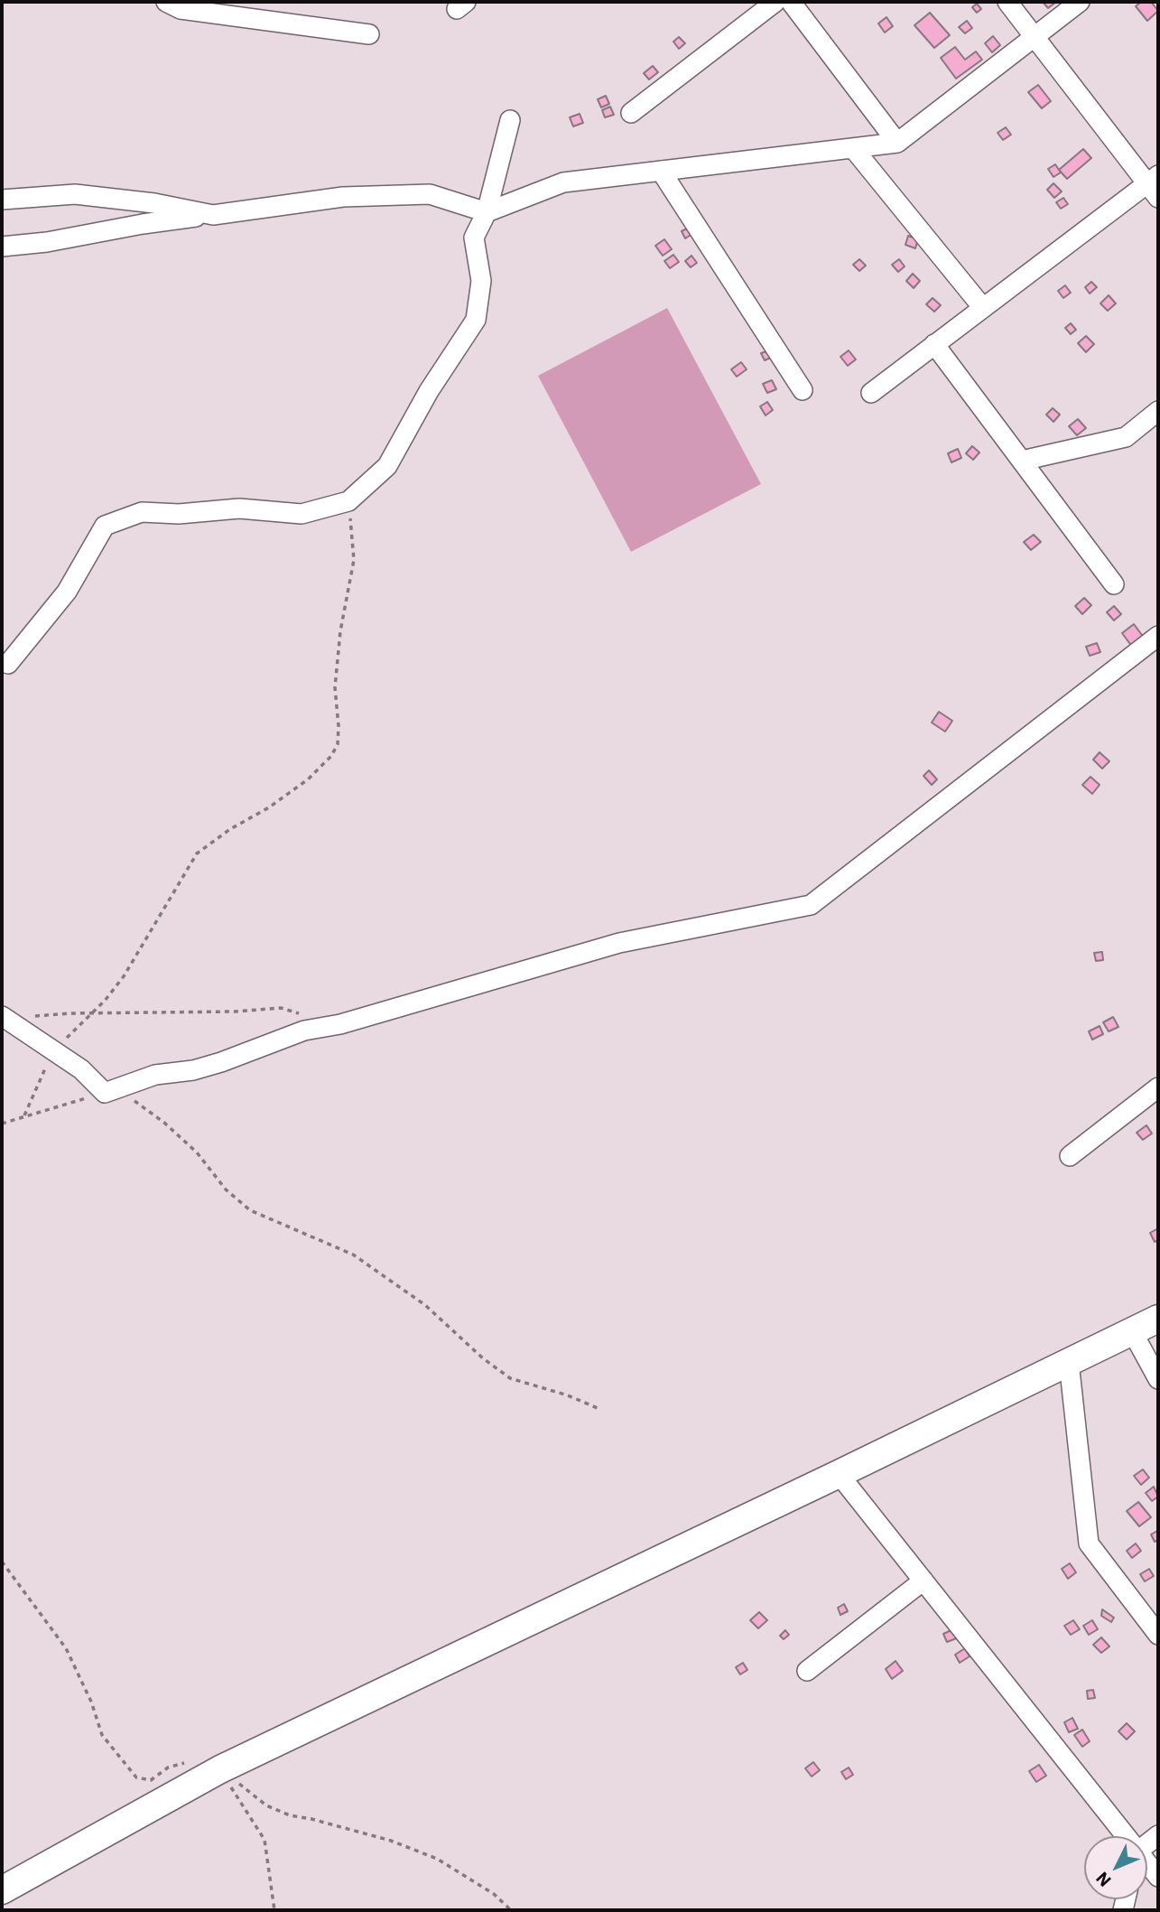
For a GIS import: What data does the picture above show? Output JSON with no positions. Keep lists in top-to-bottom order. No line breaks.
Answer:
{"north":"bottom left"}
